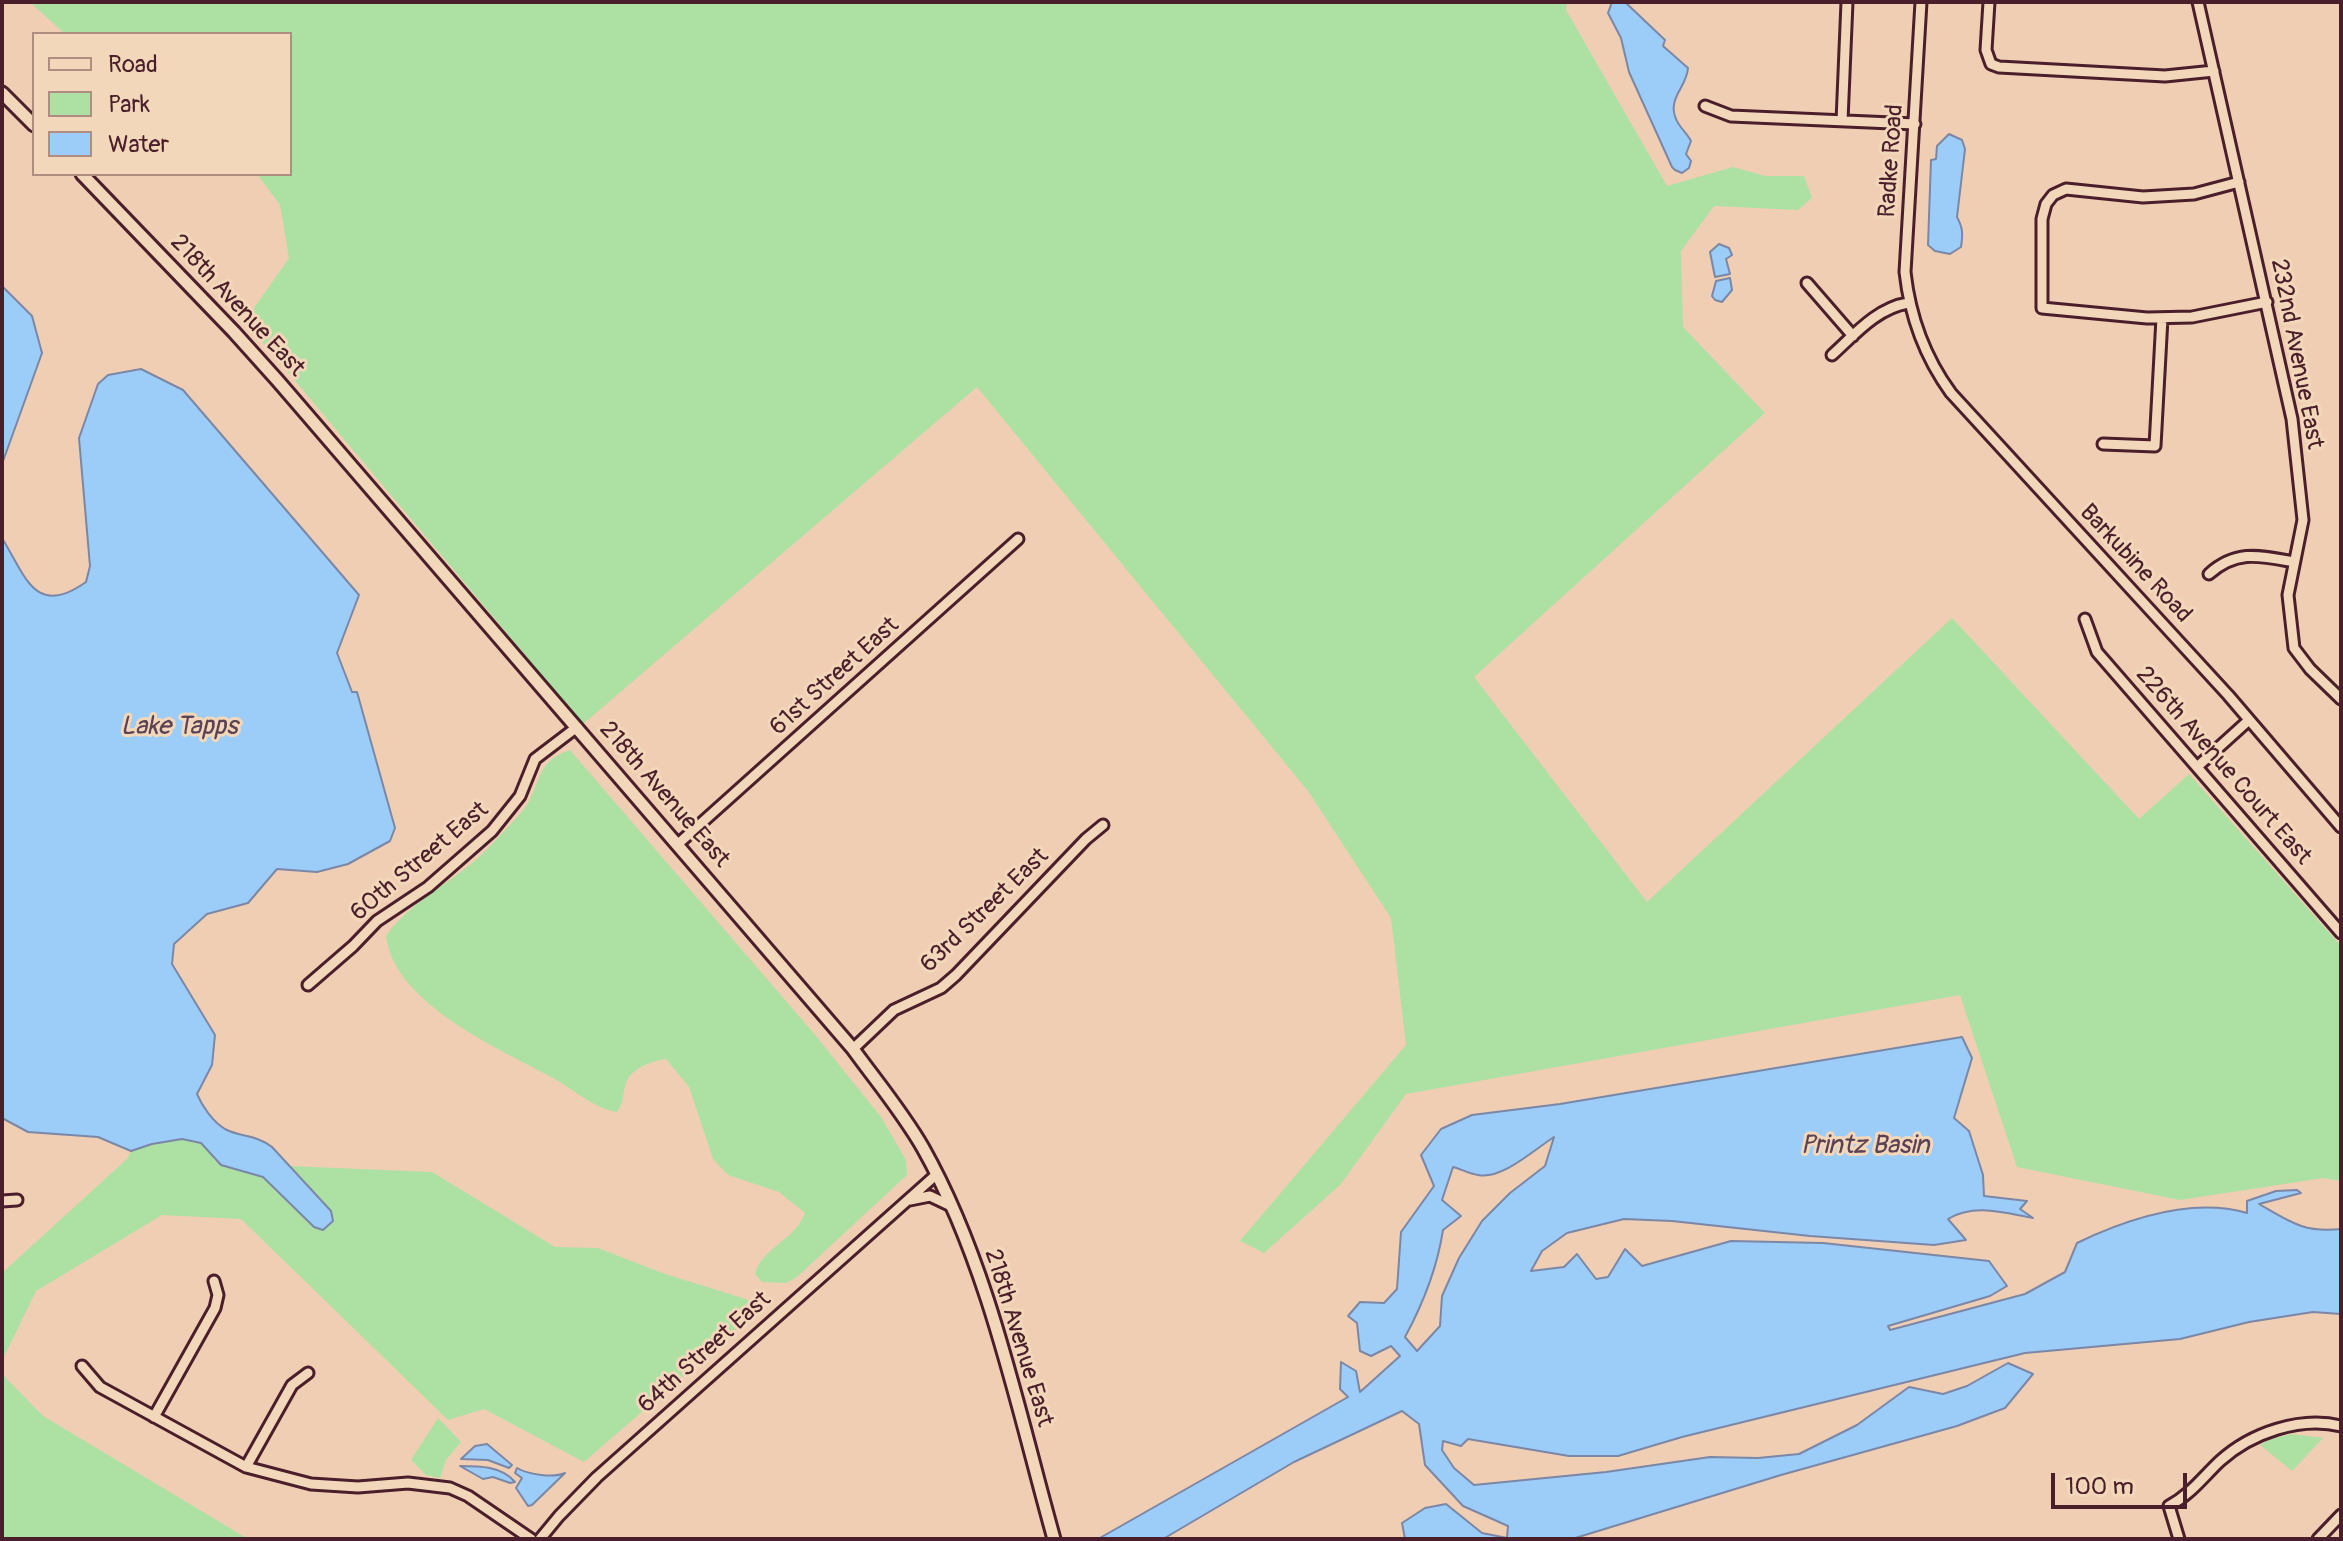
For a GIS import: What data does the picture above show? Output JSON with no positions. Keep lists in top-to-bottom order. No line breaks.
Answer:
{"streets":{"street":["Radke Road","218th Avenue East","232nd Avenue East","Barkubine Road","61st Street East","226th Avenue Court East","60th Street East","63rd Street East","64th Street East"]},"crossings":[["Radke Road","Barkubine Road"],["218th Avenue East","61st Street East"],["218th Avenue East","60th Street East"],["218th Avenue East","63rd Street East"],["218th Avenue East","64th Street East"]],"water":["Lake Tapps","Printz Basin"],"legend":["Road","Park","Water"],"scale_bar":"100 m"}
